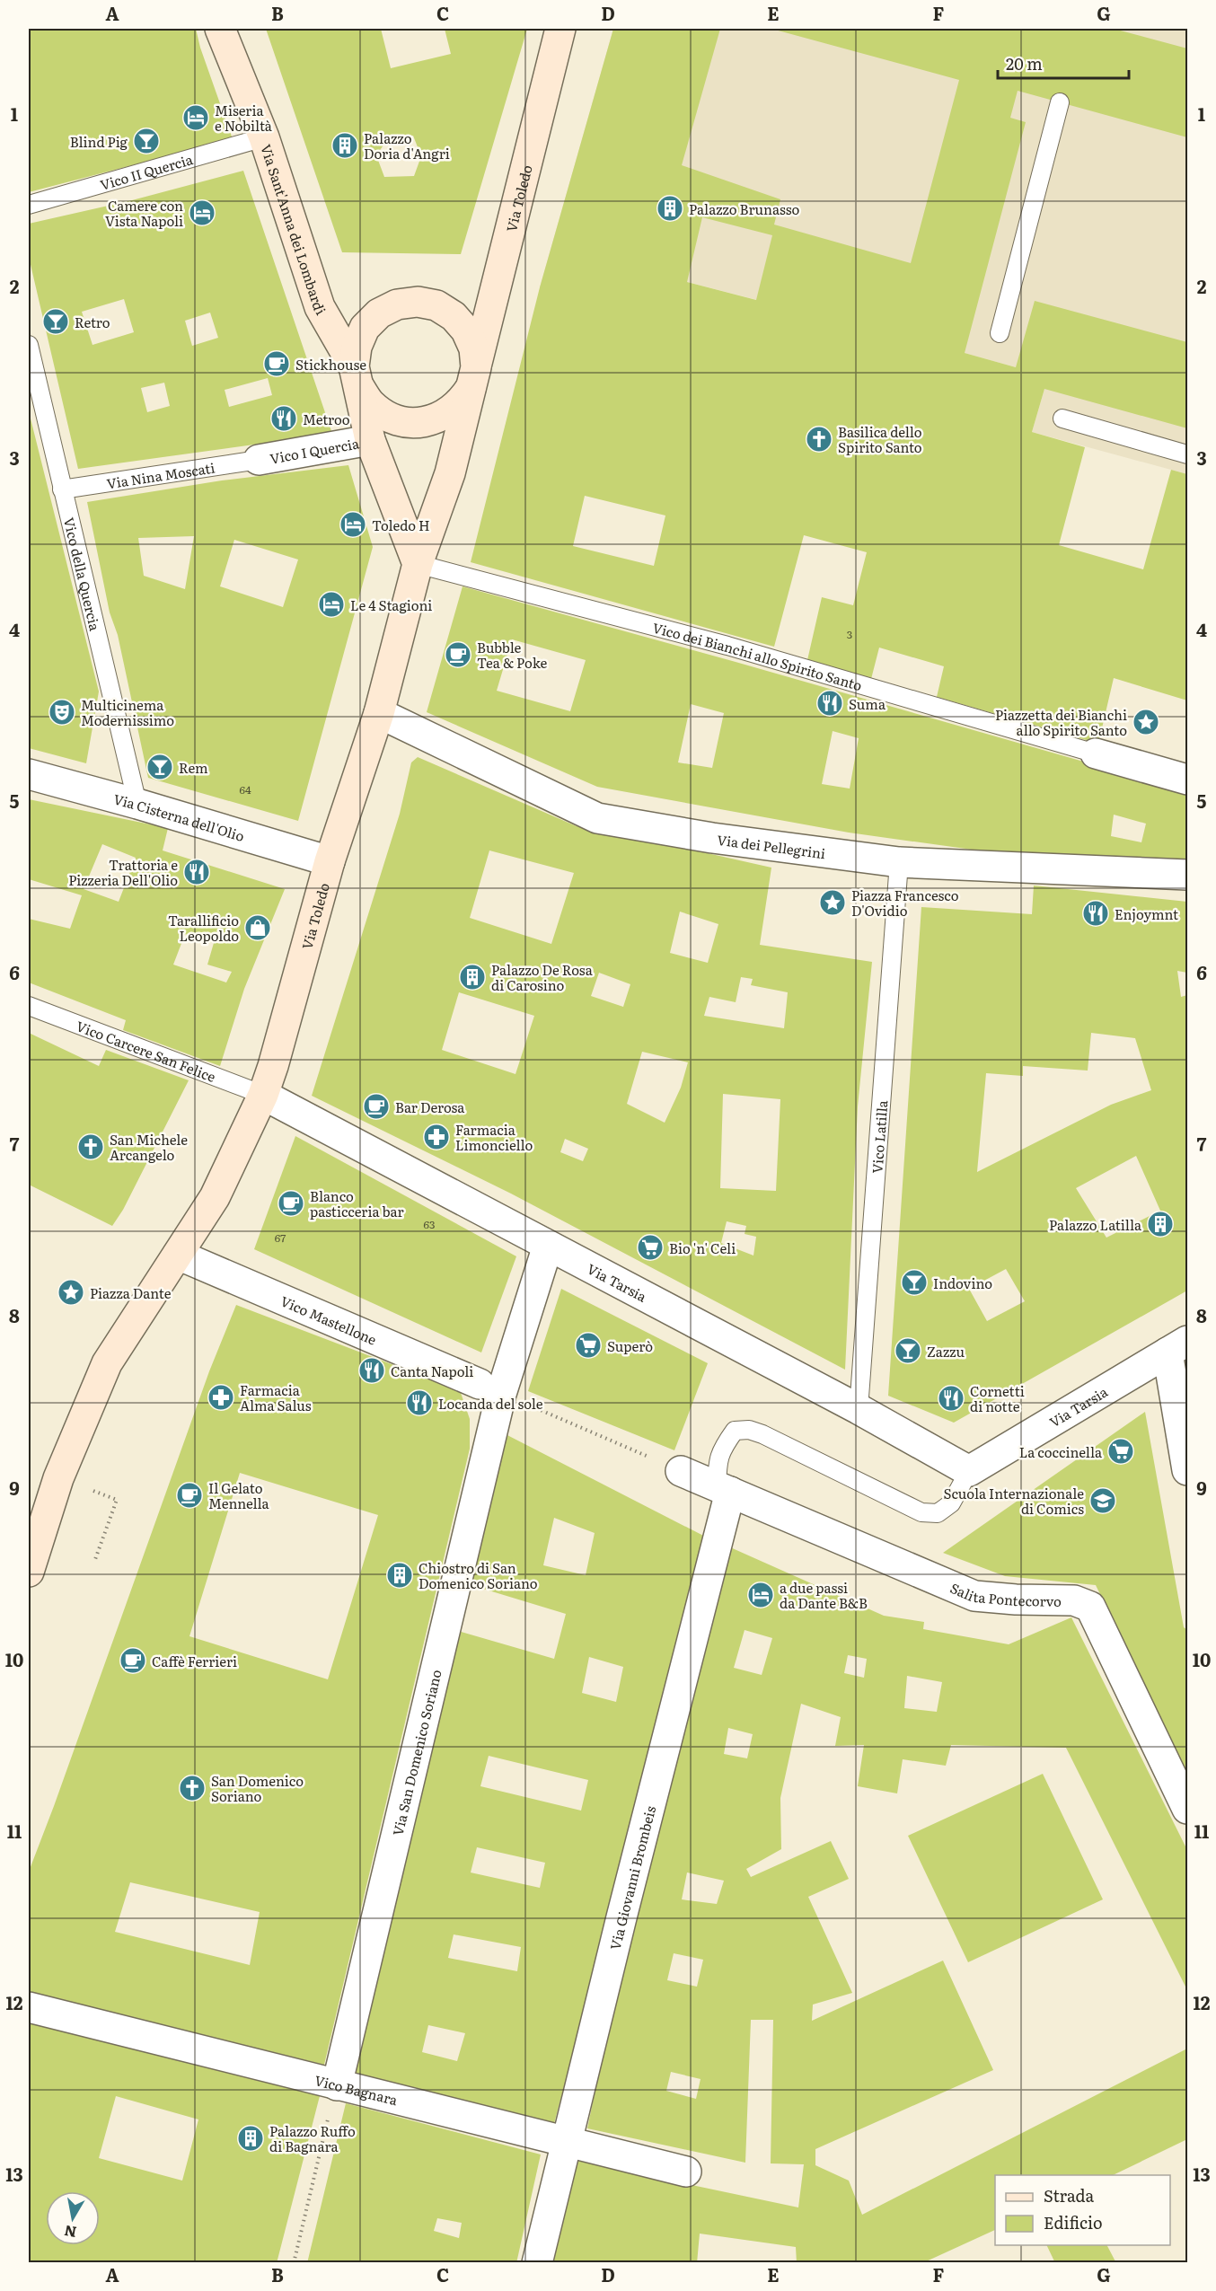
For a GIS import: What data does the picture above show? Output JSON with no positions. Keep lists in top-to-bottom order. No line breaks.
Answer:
{"streets":{"main road":["Via Toledo","Via Sant'Anna dei Lombardi"],"street":["Vico I Quercia","Via Cisterna dell'Olio","Via dei Pellegrini","Via Tarsia","Vico Mastellone","Salita Pontecorvo","Via San Domenico Soriano","Via Giovanni Brombeis","Vico Bagnara"],"lane":["Vico II Quercia","Via Nina Moscati","Vico della Quercia","Vico dei Bianchi allo Spirito Santo","Vico Carcere San Felice","Vico Latilla"]},"crossings":[["Vico II Quercia","Via Sant'Anna dei Lombardi"],["Via Toledo","Via Sant'Anna dei Lombardi"],["Via Toledo","Vico dei Bianchi allo Spirito Santo"],["Via Toledo","Via Cisterna dell'Olio"],["Via Toledo","Via dei Pellegrini"],["Via Toledo","Vico Carcere San Felice"],["Via Toledo","Via Tarsia"],["Via Toledo","Vico Mastellone"],["Vico I Quercia","Via Nina Moscati"],["Via Nina Moscati","Vico della Quercia"],["Vico della Quercia","Via Cisterna dell'Olio"],["Via dei Pellegrini","Vico Latilla"],["Vico Carcere San Felice","Via Tarsia"],["Vico Latilla","Via Tarsia"],["Via Tarsia","Via San Domenico Soriano"],["Salita Pontecorvo","Via Giovanni Brombeis"],["Via San Domenico Soriano","Vico Bagnara"],["Via Giovanni Brombeis","Vico Bagnara"]],"places":{"hotel":["Miseria e Nobiltà","Camere con Vista Napoli","Toledo H","Le 4 Stagioni","a due passi da Dante B&B"],"bar":["Blind Pig","Retro","Rem","Indovino","Zazzu"],"building":["Palazzo Doria d'Angri","Palazzo Brunasso","Palazzo De Rosa di Carosino","Palazzo Latilla","Chiostro di San Domenico Soriano","Palazzo Ruffo di Bagnara"],"cafe":["Stickhouse","Bubble Tea & Poke","Bar Derosa","Blanco pasticceria bar","Il Gelato Mennella","Caffè Ferrieri"],"restaurant":["Metroo","Suma","Trattoria e Pizzeria Dell'Olio","Enjoymnt","Canta Napoli","Cornetti di notte","Locanda del sole"],"church":["Basilica dello Spirito Santo","San Michele Arcangelo","San Domenico Soriano"],"theatre":["Multicinema Modernissimo"],"place":["Piazzetta dei Bianchi allo Spirito Santo","Piazza Francesco D'Ovidio","Piazza Dante"],"shop":["Tarallificio Leopoldo"],"pharmacy":["Farmacia Limonciello","Farmacia Alma Salus"],"supermarket":["Bio 'n' Celi","Superò","La coccinella"],"school or university":["Scuola Internazionale di Comics"]},"house_numbers":["3","64","63","67"],"legend":["Strada","Edificio"],"scale_bar":"20 m","north":"bottom","grid":{"columns":["A","B","C","D","E","F","G"],"rows":["1","2","3","4","5","6","7","8","9","10","11","12","13"]}}
